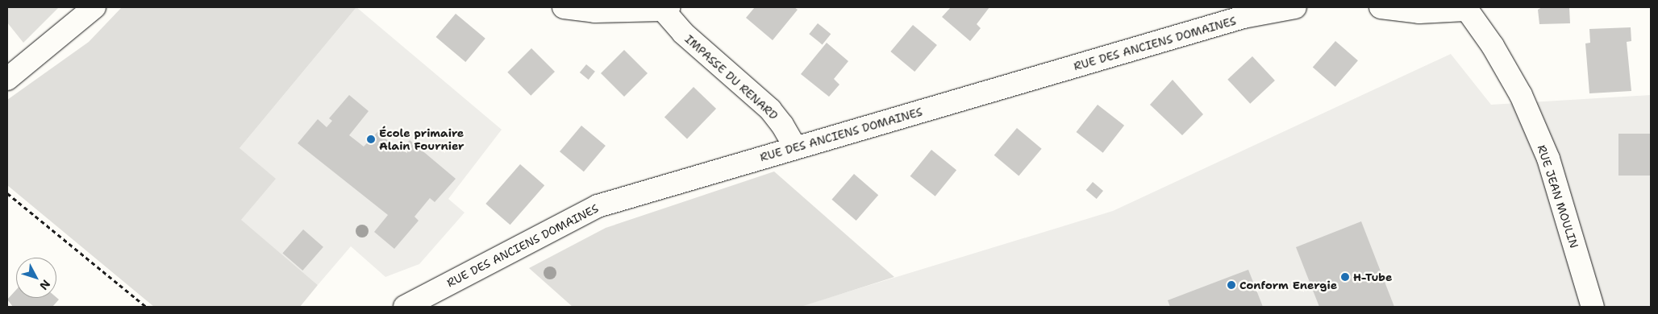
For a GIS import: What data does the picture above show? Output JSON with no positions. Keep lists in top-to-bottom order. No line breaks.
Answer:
{"streets":{"street":["RUE DES ANCIENS DOMAINES","IMPASSE DU RENARD","RUE JEAN MOULIN"]},"crossings":[["RUE DES ANCIENS DOMAINES","IMPASSE DU RENARD"]],"places":["École primaire Alain Fournier","H-Tube","Conform Energie"],"north":"bottom right"}
